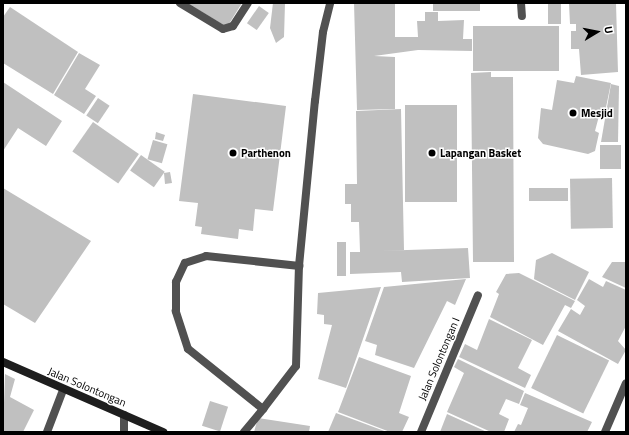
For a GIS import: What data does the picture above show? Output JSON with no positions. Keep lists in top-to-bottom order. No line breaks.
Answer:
{"streets":{"street":["Jalan Solontongan I","Jalan Solontongan"]},"places":["Mesjid","Parthenon","Lapangan Basket"],"north":"right"}
